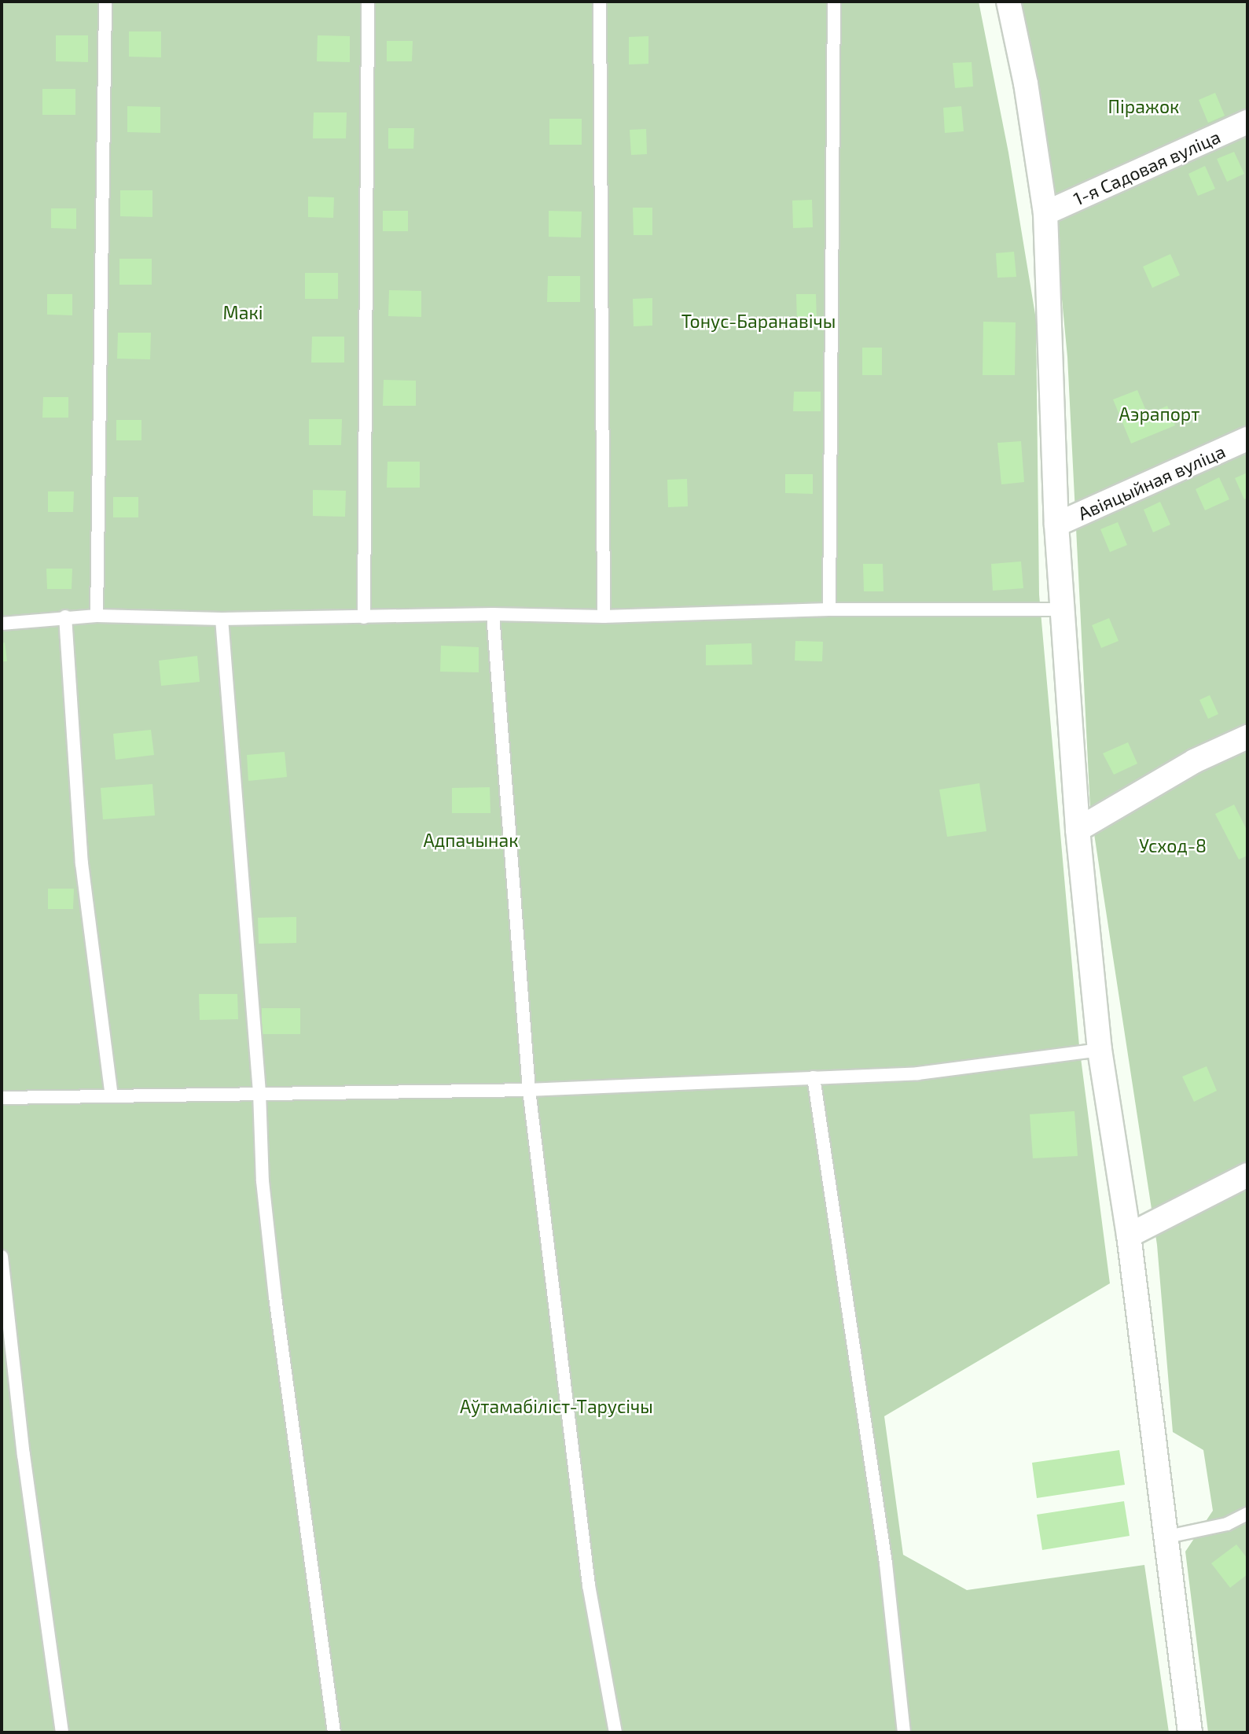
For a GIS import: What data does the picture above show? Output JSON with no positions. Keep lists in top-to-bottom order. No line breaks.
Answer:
{"streets":{"street":["1-я Садовая вуліца","Авіяцыйная вуліца"]},"parks":["Піражок","Макі","Тонус-Баранавічы","Аэрапорт","Адпачынак","Усход-8","Аўтамабіліст-Тарусічы"]}
